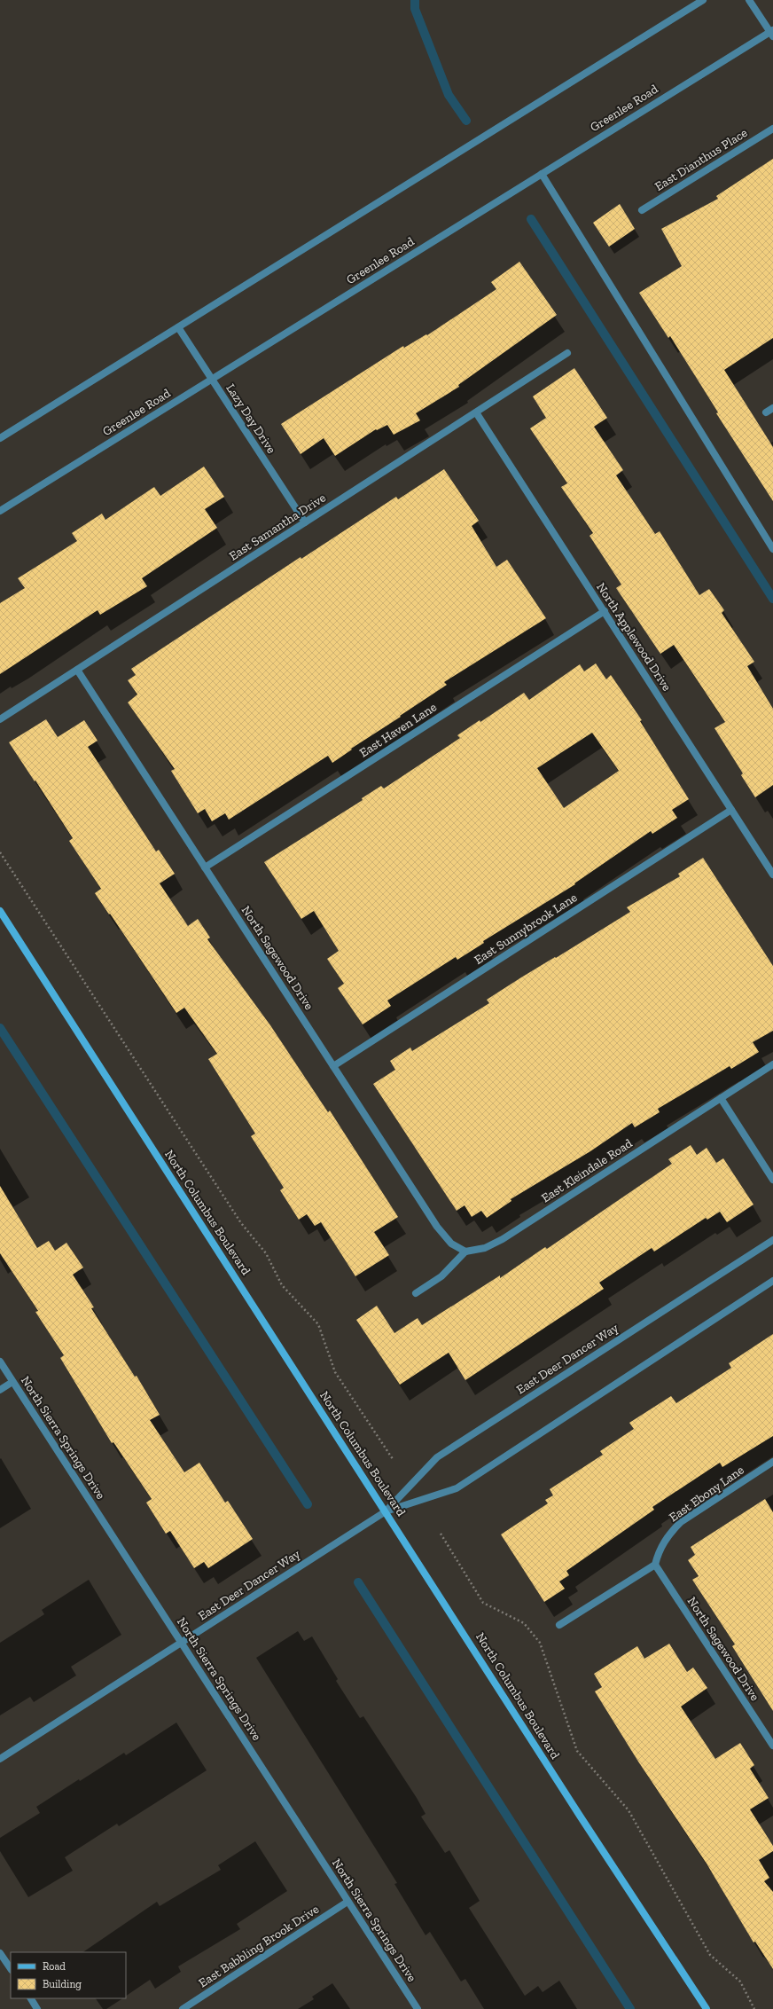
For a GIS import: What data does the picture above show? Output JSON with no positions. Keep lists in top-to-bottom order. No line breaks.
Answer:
{"streets":{"street":["Greenlee Road","East Dianthus Place","Lazy Day Drive","East Samantha Drive","North Applewood Drive","East Haven Lane","East Sunnybrook Lane","North Sagewood Drive","East Kleindale Road","North Columbus Boulevard","East Deer Dancer Way","North Sierra Springs Drive","East Ebony Lane","East Babbling Brook Drive"]},"crossings":[["Greenlee Road","Lazy Day Drive"],["Lazy Day Drive","East Samantha Drive"],["East Samantha Drive","North Applewood Drive"],["East Samantha Drive","North Sagewood Drive"],["North Applewood Drive","East Haven Lane"],["North Applewood Drive","East Sunnybrook Lane"],["East Haven Lane","North Sagewood Drive"],["East Sunnybrook Lane","North Sagewood Drive"],["North Sagewood Drive","East Kleindale Road"],["North Sagewood Drive","East Ebony Lane"],["North Columbus Boulevard","East Deer Dancer Way"],["East Deer Dancer Way","North Sierra Springs Drive"],["North Sierra Springs Drive","East Babbling Brook Drive"]],"legend":["Road","Building"]}
